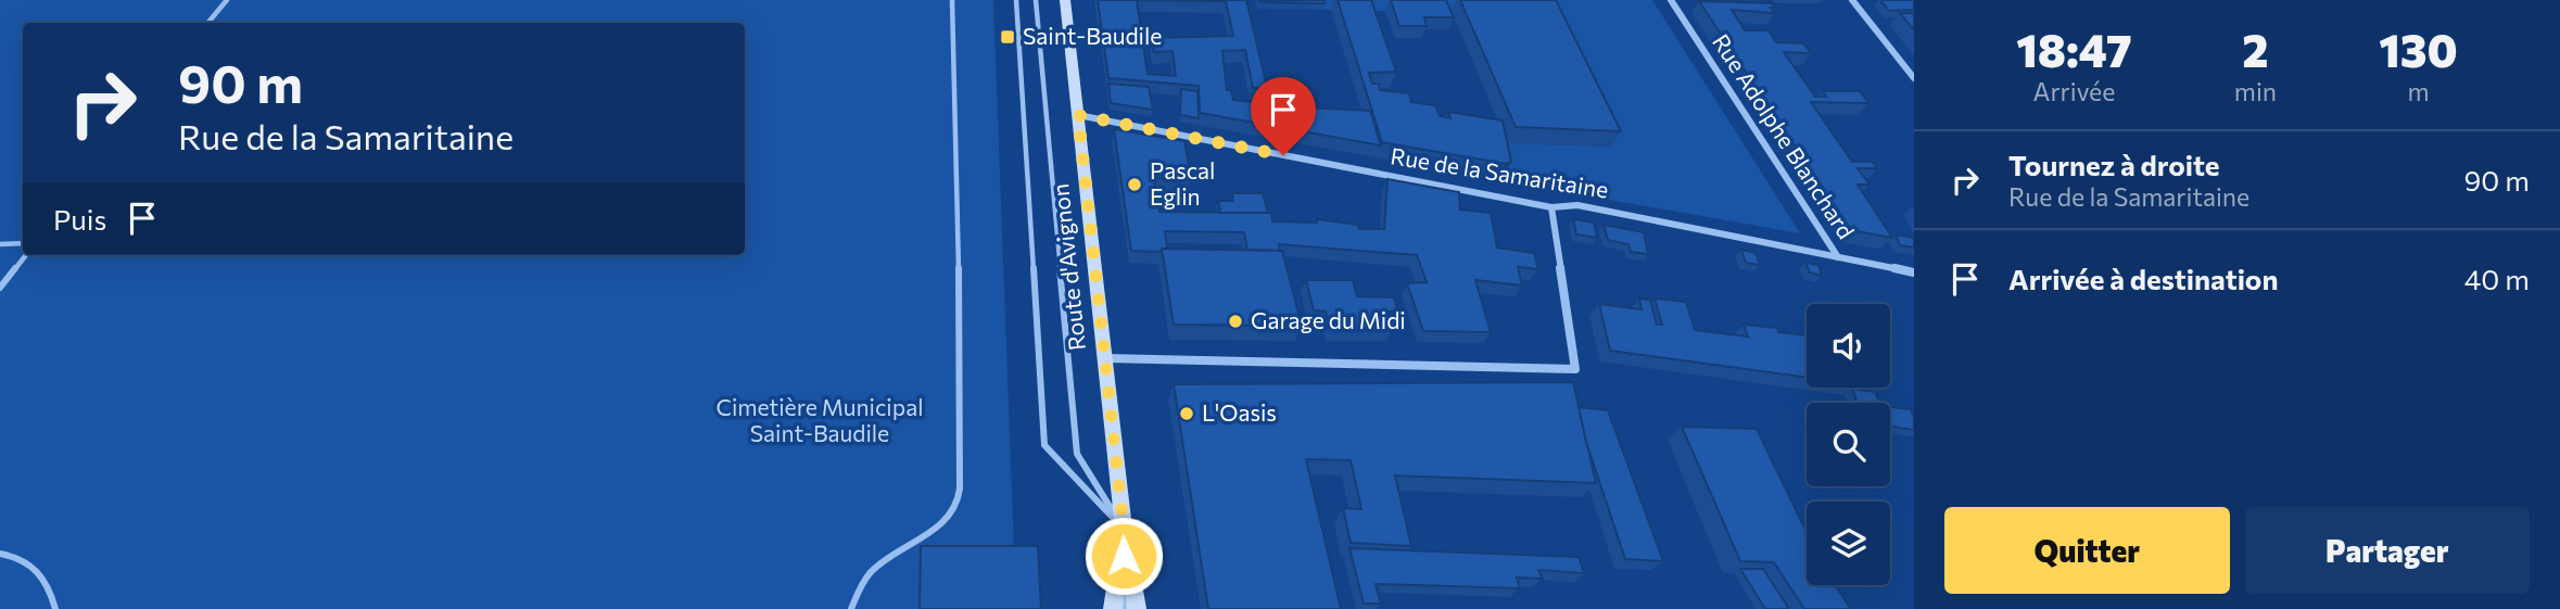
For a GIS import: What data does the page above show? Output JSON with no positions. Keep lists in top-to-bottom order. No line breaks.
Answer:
{"streets":{"main road":["Route d'Avignon"],"street":["Rue Adolphe Blanchard","Rue de la Samaritaine"]},"crossings":[["Rue Adolphe Blanchard","Rue de la Samaritaine"],["Rue de la Samaritaine","Route d'Avignon"]],"parks":["Cimetière Municipal Saint-Baudile"],"places":{"transit":["Saint-Baudile"],"other":["Pascal Eglin","Garage du Midi","L'Oasis"]},"page":{"eta":["18:47","Arrivée","2","min","130","m"],"turn":["90 m","Rue de la Samaritaine"],"list":[{"name":"Tournez à droite","note":"Rue de la Samaritaine","value":"90 m"},{"name":"Arrivée à destination","value":"40 m"}],"then":"Puis","buttons":["Quitter","Partager"]}}
